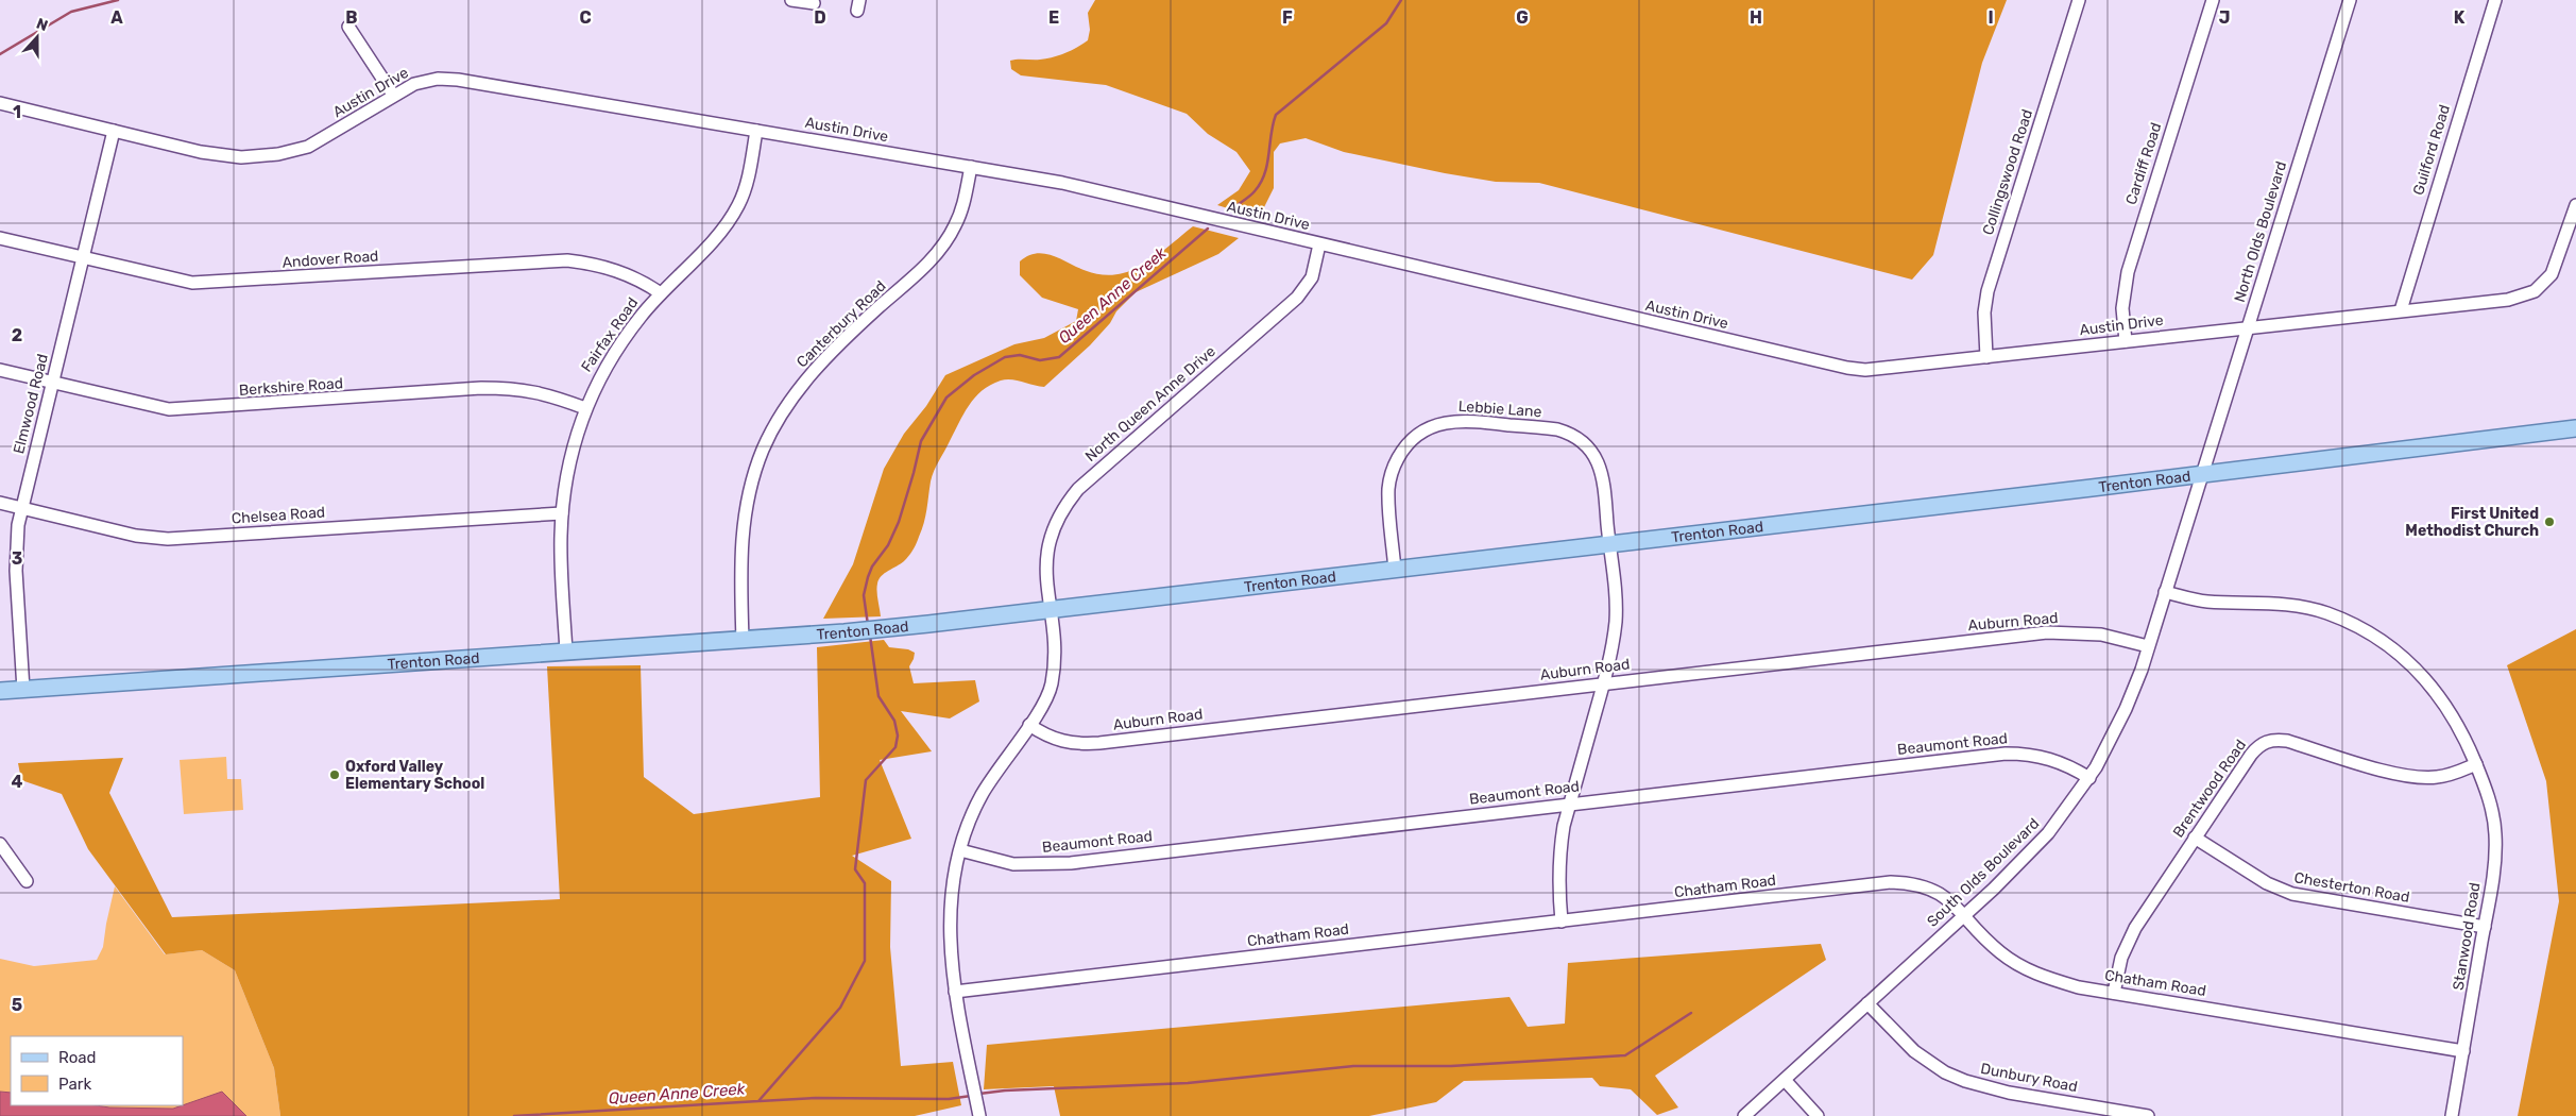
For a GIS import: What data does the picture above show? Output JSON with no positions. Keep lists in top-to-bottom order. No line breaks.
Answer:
{"streets":{"main road":["Trenton Road"],"street":["Austin Drive","Guilford Road","Cardiff Road","Collingswood Road","North Olds Boulevard","Andover Road","Canterbury Road","Fairfax Road","Berkshire Road","Elmwood Road","North Queen Anne Drive","Lebbie Lane","Chelsea Road","Auburn Road","Beaumont Road","Brentwood Road","South Olds Boulevard","Chatham Road","Chesterton Road","Stanwood Road","Dunbury Road"]},"crossings":[["Austin Drive","Guilford Road"],["Austin Drive","Cardiff Road"],["Austin Drive","Collingswood Road"],["Austin Drive","North Olds Boulevard"],["Austin Drive","Canterbury Road"],["Austin Drive","Fairfax Road"],["Austin Drive","Elmwood Road"],["Austin Drive","North Queen Anne Drive"],["North Olds Boulevard","Trenton Road"],["North Olds Boulevard","South Olds Boulevard"],["Andover Road","Fairfax Road"],["Andover Road","Elmwood Road"],["Canterbury Road","Trenton Road"],["Fairfax Road","Berkshire Road"],["Fairfax Road","Trenton Road"],["Fairfax Road","Chelsea Road"],["Berkshire Road","Elmwood Road"],["Elmwood Road","Trenton Road"],["Elmwood Road","Chelsea Road"],["North Queen Anne Drive","Trenton Road"],["North Queen Anne Drive","Auburn Road"],["North Queen Anne Drive","Beaumont Road"],["North Queen Anne Drive","Chatham Road"],["Lebbie Lane","Trenton Road"],["Lebbie Lane","Auburn Road"],["Lebbie Lane","Beaumont Road"],["Lebbie Lane","Chatham Road"],["Trenton Road","South Olds Boulevard"],["Auburn Road","South Olds Boulevard"],["Beaumont Road","South Olds Boulevard"],["Brentwood Road","Chatham Road"],["Brentwood Road","Chesterton Road"],["Brentwood Road","Stanwood Road"],["South Olds Boulevard","Chatham Road"],["South Olds Boulevard","Dunbury Road"],["Chatham Road","Stanwood Road"],["Chesterton Road","Stanwood Road"]],"water":["Queen Anne Creek"],"places":["First United Methodist Church","Oxford Valley Elementary School"],"legend":["Road","Park"],"north":"top","grid":{"columns":["A","B","C","D","E","F","G","H","I","J","K"],"rows":["1","2","3","4","5"]}}
